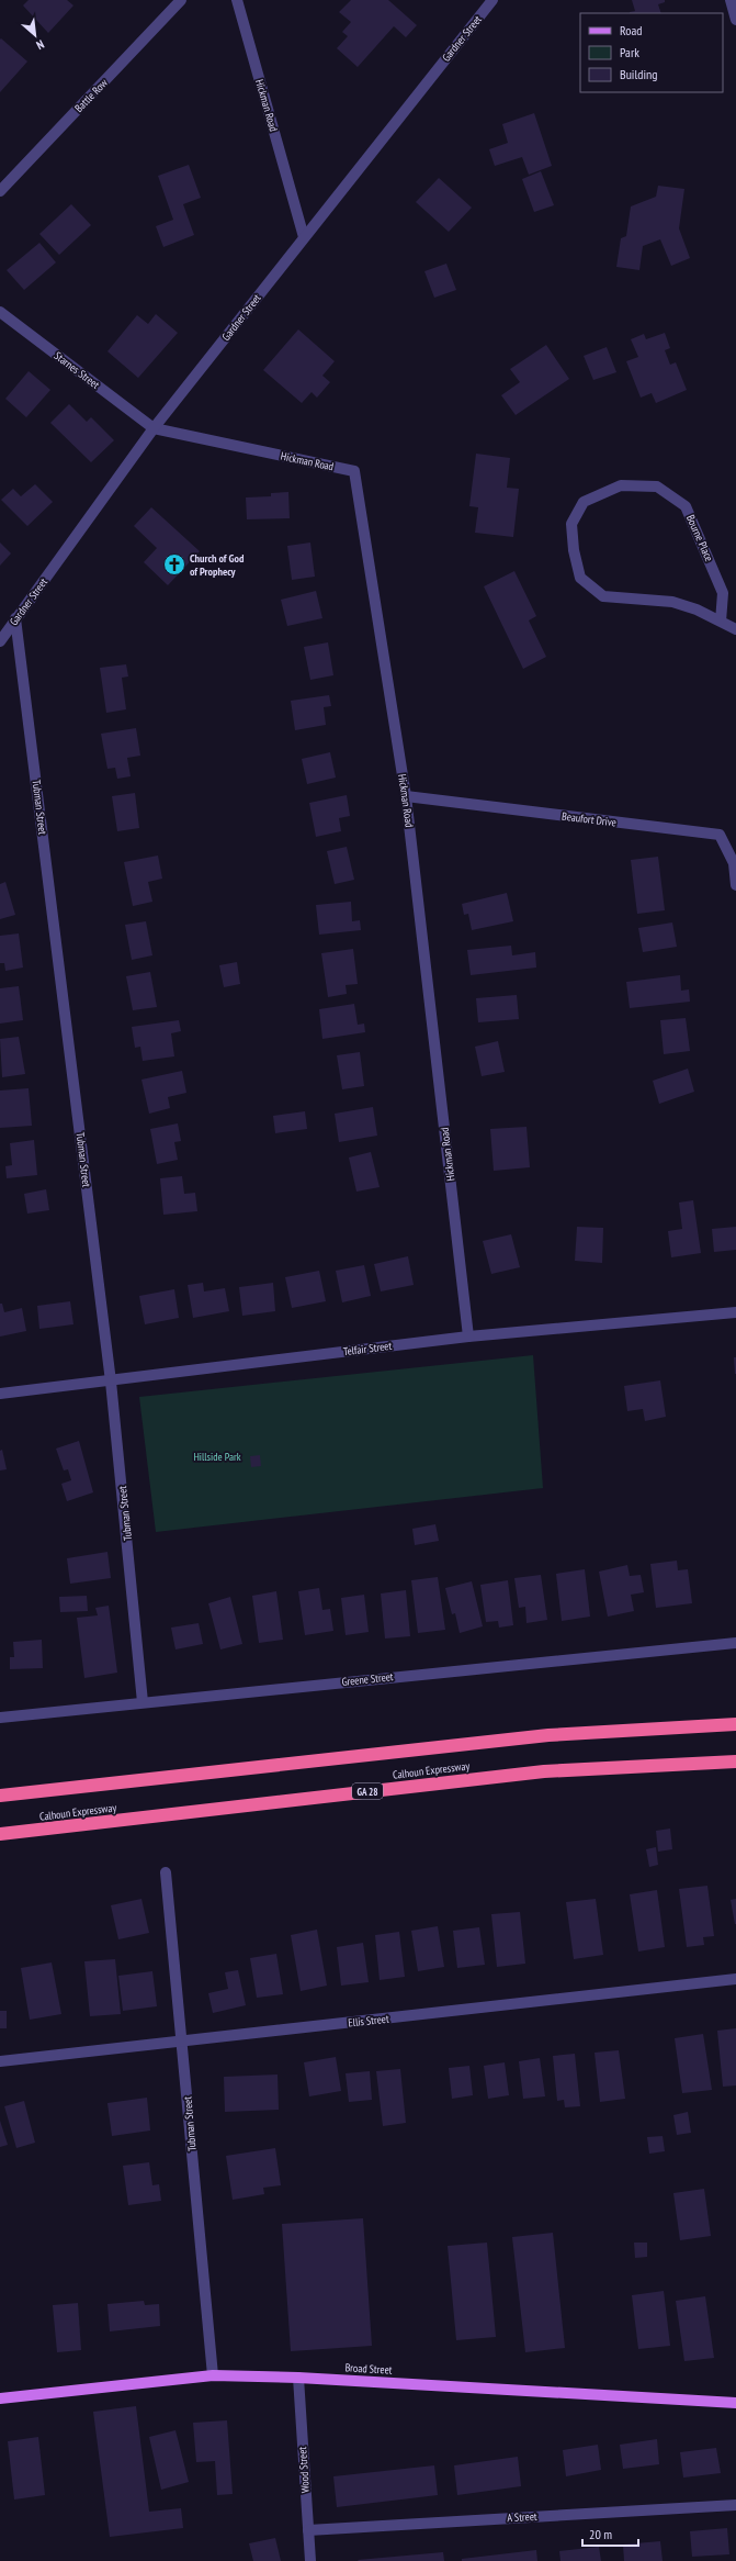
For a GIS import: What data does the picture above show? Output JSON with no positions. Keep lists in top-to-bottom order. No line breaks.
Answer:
{"streets":{"highway":["Calhoun Expressway","GA 28"],"main road":["Broad Street"],"street":["Gardner Street","Battle Row","Hickman Road","Starnes Street","Bourne Place","Tubman Street","Beaufort Drive","Telfair Street","Greene Street","Ellis Street","Wood Street","A Street"]},"crossings":[["Gardner Street","Hickman Road"],["Gardner Street","Starnes Street"],["Gardner Street","Tubman Street"],["Hickman Road","Starnes Street"],["Hickman Road","Beaufort Drive"],["Hickman Road","Telfair Street"],["Tubman Street","Telfair Street"],["Tubman Street","Greene Street"],["Tubman Street","Ellis Street"],["Tubman Street","Broad Street"],["Broad Street","Wood Street"],["Wood Street","A Street"]],"parks":["Hillside Park"],"places":{"church":["Church of God of Prophecy"]},"legend":["Road","Park","Building"],"scale_bar":"20 m","north":"bottom right"}
